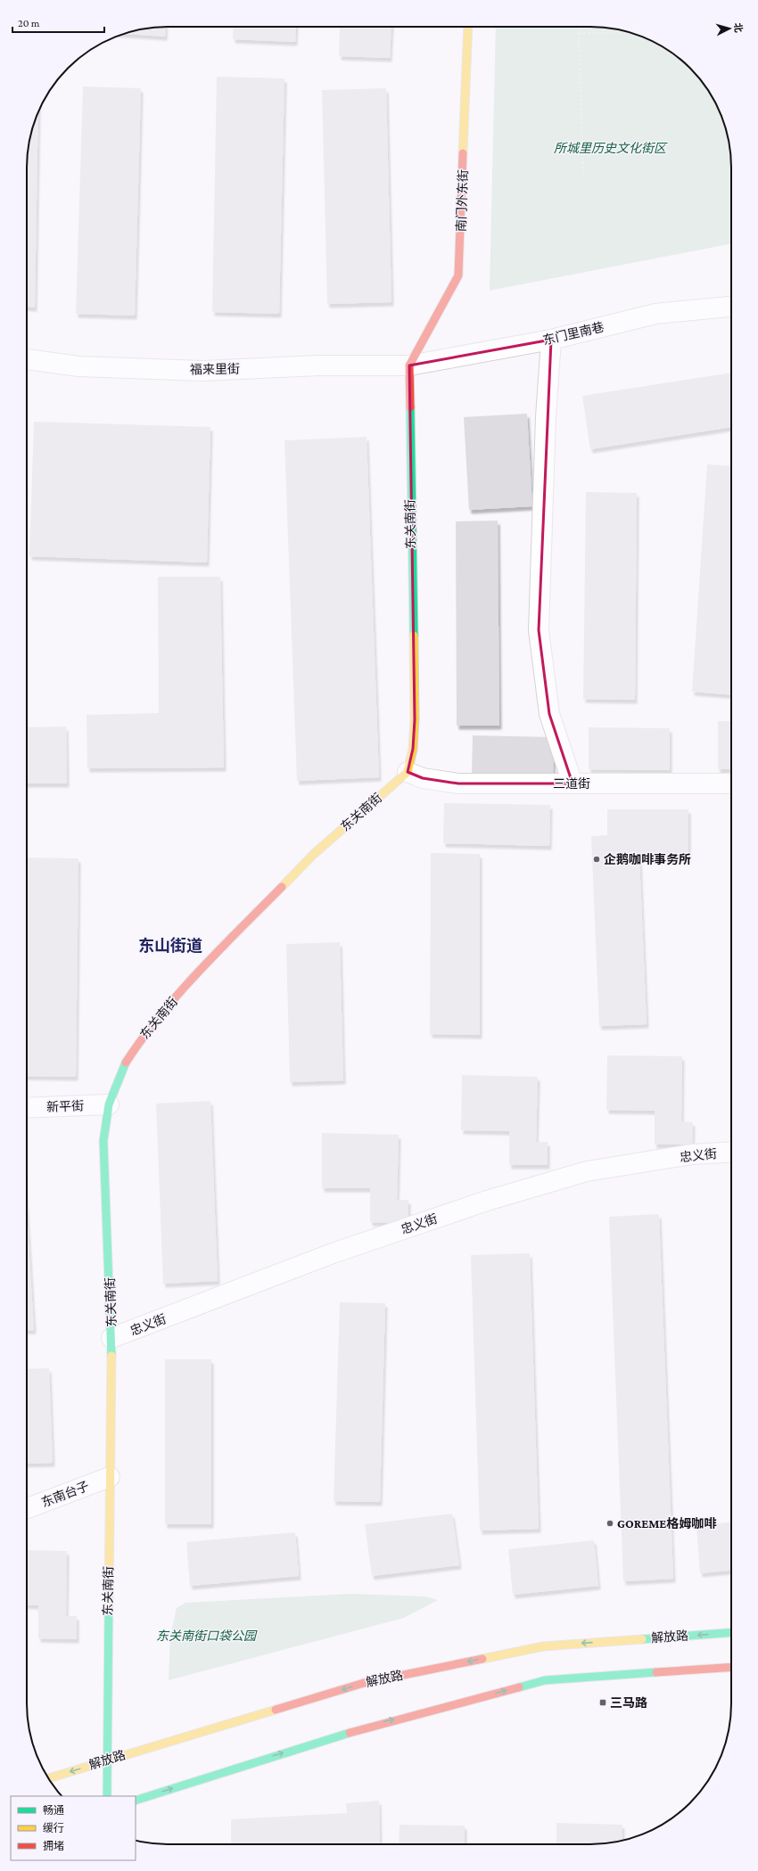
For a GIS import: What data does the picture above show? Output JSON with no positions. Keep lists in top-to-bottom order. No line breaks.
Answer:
{"streets":{"street":["南门外东街","东门里南巷","福来里街","东关南街","三道街","新平街","忠义街","东南台子","解放路"]},"crossings":[["南门外东街","东门里南巷"],["南门外东街","福来里街"],["南门外东街","东关南街"],["东门里南巷","福来里街"],["东门里南巷","东关南街"],["福来里街","东关南街"],["东关南街","三道街"],["东关南街","新平街"],["东关南街","忠义街"],["东关南街","东南台子"],["东关南街","解放路"]],"districts":["东山街道"],"parks":["所城里历史文化街区","东关南街口袋公园"],"places":{"other":["企鹅咖啡事务所","GOREME格姆咖啡"],"transit":["三马路"]},"legend":["畅通","缓行","拥堵"],"scale_bar":"20 m","north":"right"}
